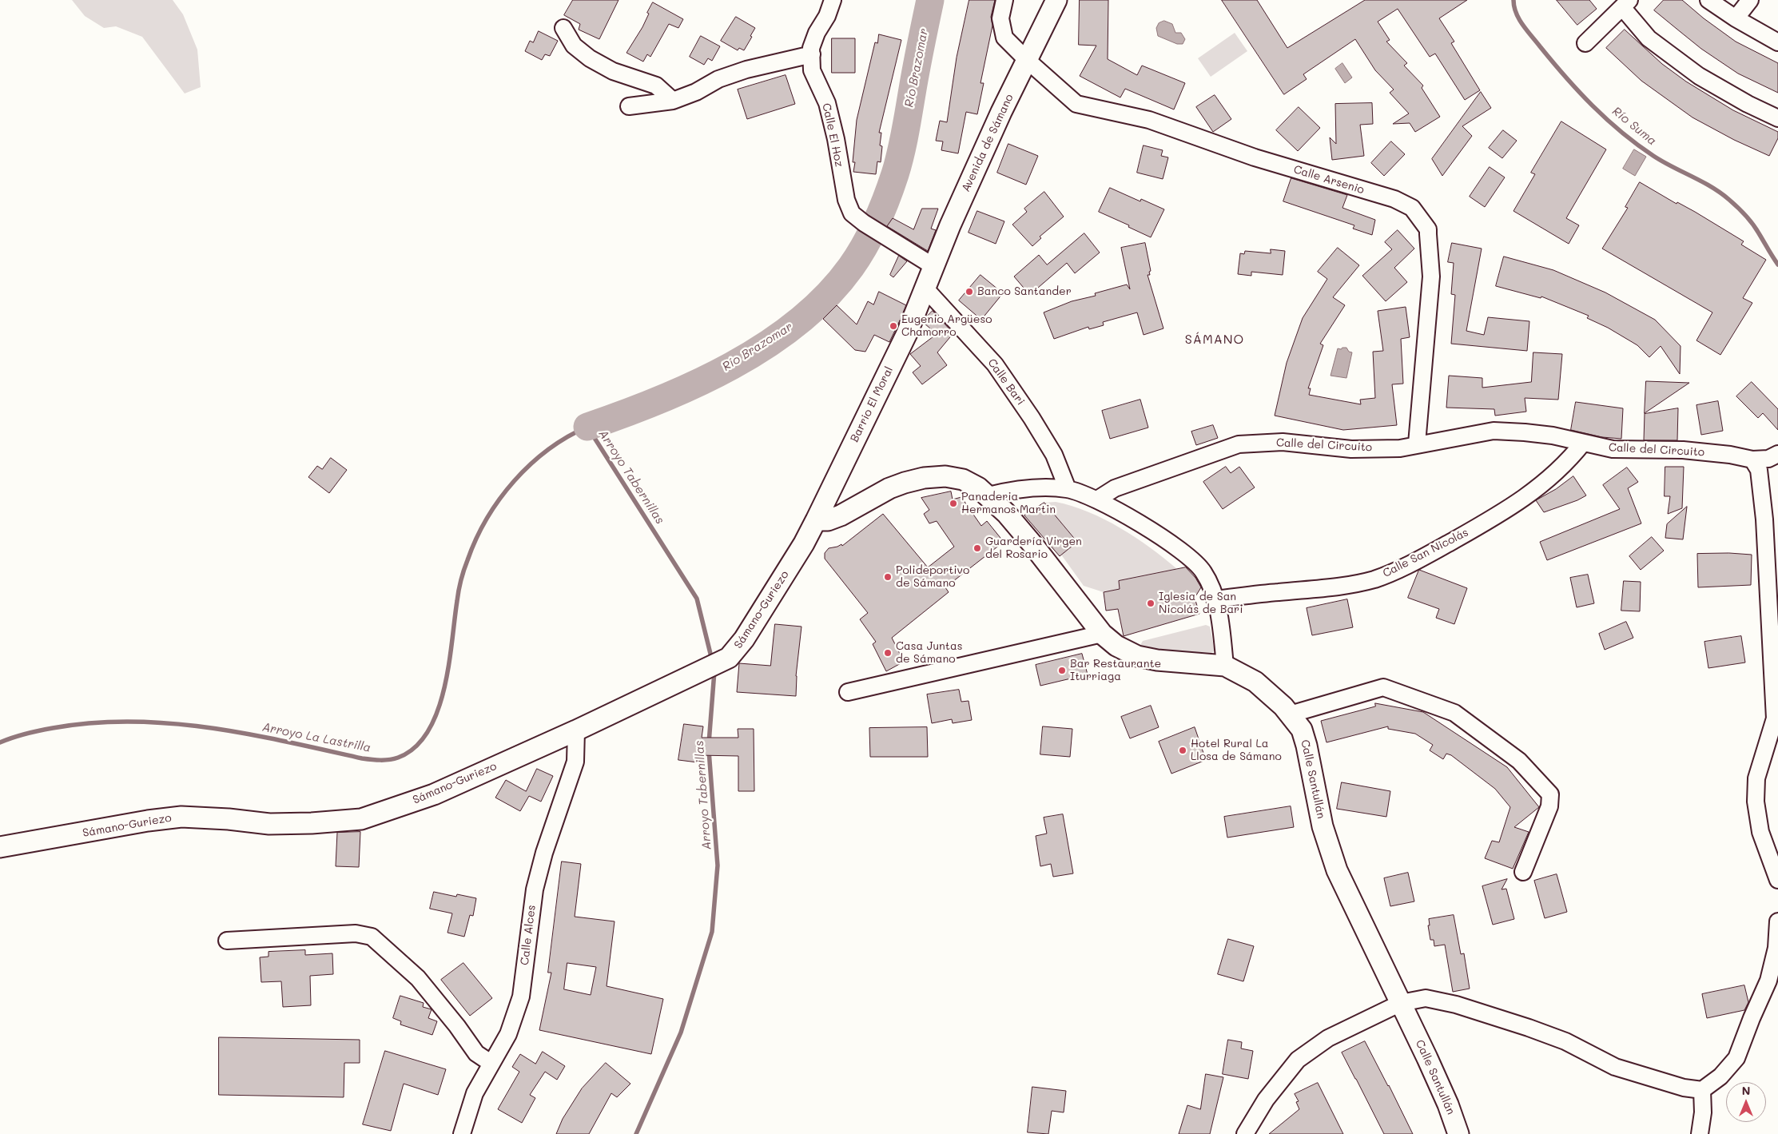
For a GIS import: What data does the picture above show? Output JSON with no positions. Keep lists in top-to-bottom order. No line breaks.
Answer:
{"streets":{"street":["Calle El Hoz","Avenida de Sámano","Calle Arsenio","Calle Bari","Barrio El Moral","Calle del Circuito","Calle San Nicolás","Sámano-Guriezo","Calle Santullán","Calle Alces"]},"crossings":[["Calle El Hoz","Avenida de Sámano"],["Avenida de Sámano","Calle Arsenio"],["Avenida de Sámano","Calle Bari"],["Avenida de Sámano","Barrio El Moral"],["Calle Arsenio","Calle del Circuito"],["Calle Bari","Barrio El Moral"],["Barrio El Moral","Sámano-Guriezo"],["Barrio El Moral","Calle Santullán"],["Calle del Circuito","Calle San Nicolás"],["Sámano-Guriezo","Calle Santullán"],["Sámano-Guriezo","Calle Alces"]],"districts":["SÁMANO"],"water":["Río Brazomar","Río Suma","Arroyo Tabernillas","Arroyo La Lastrilla"],"places":["Banco Santander","Eugenio Argüeso Chamorro","Panaderia Hermanos Martin","Guardería Virgen del Rosario","Polideportivo de Sámano","Iglesia de San Nicolás de Bari","Casa Juntas de Sámano","Bar Restaurante Iturriaga","Hotel Rural La Llosa de Sámano"],"north":"top"}
